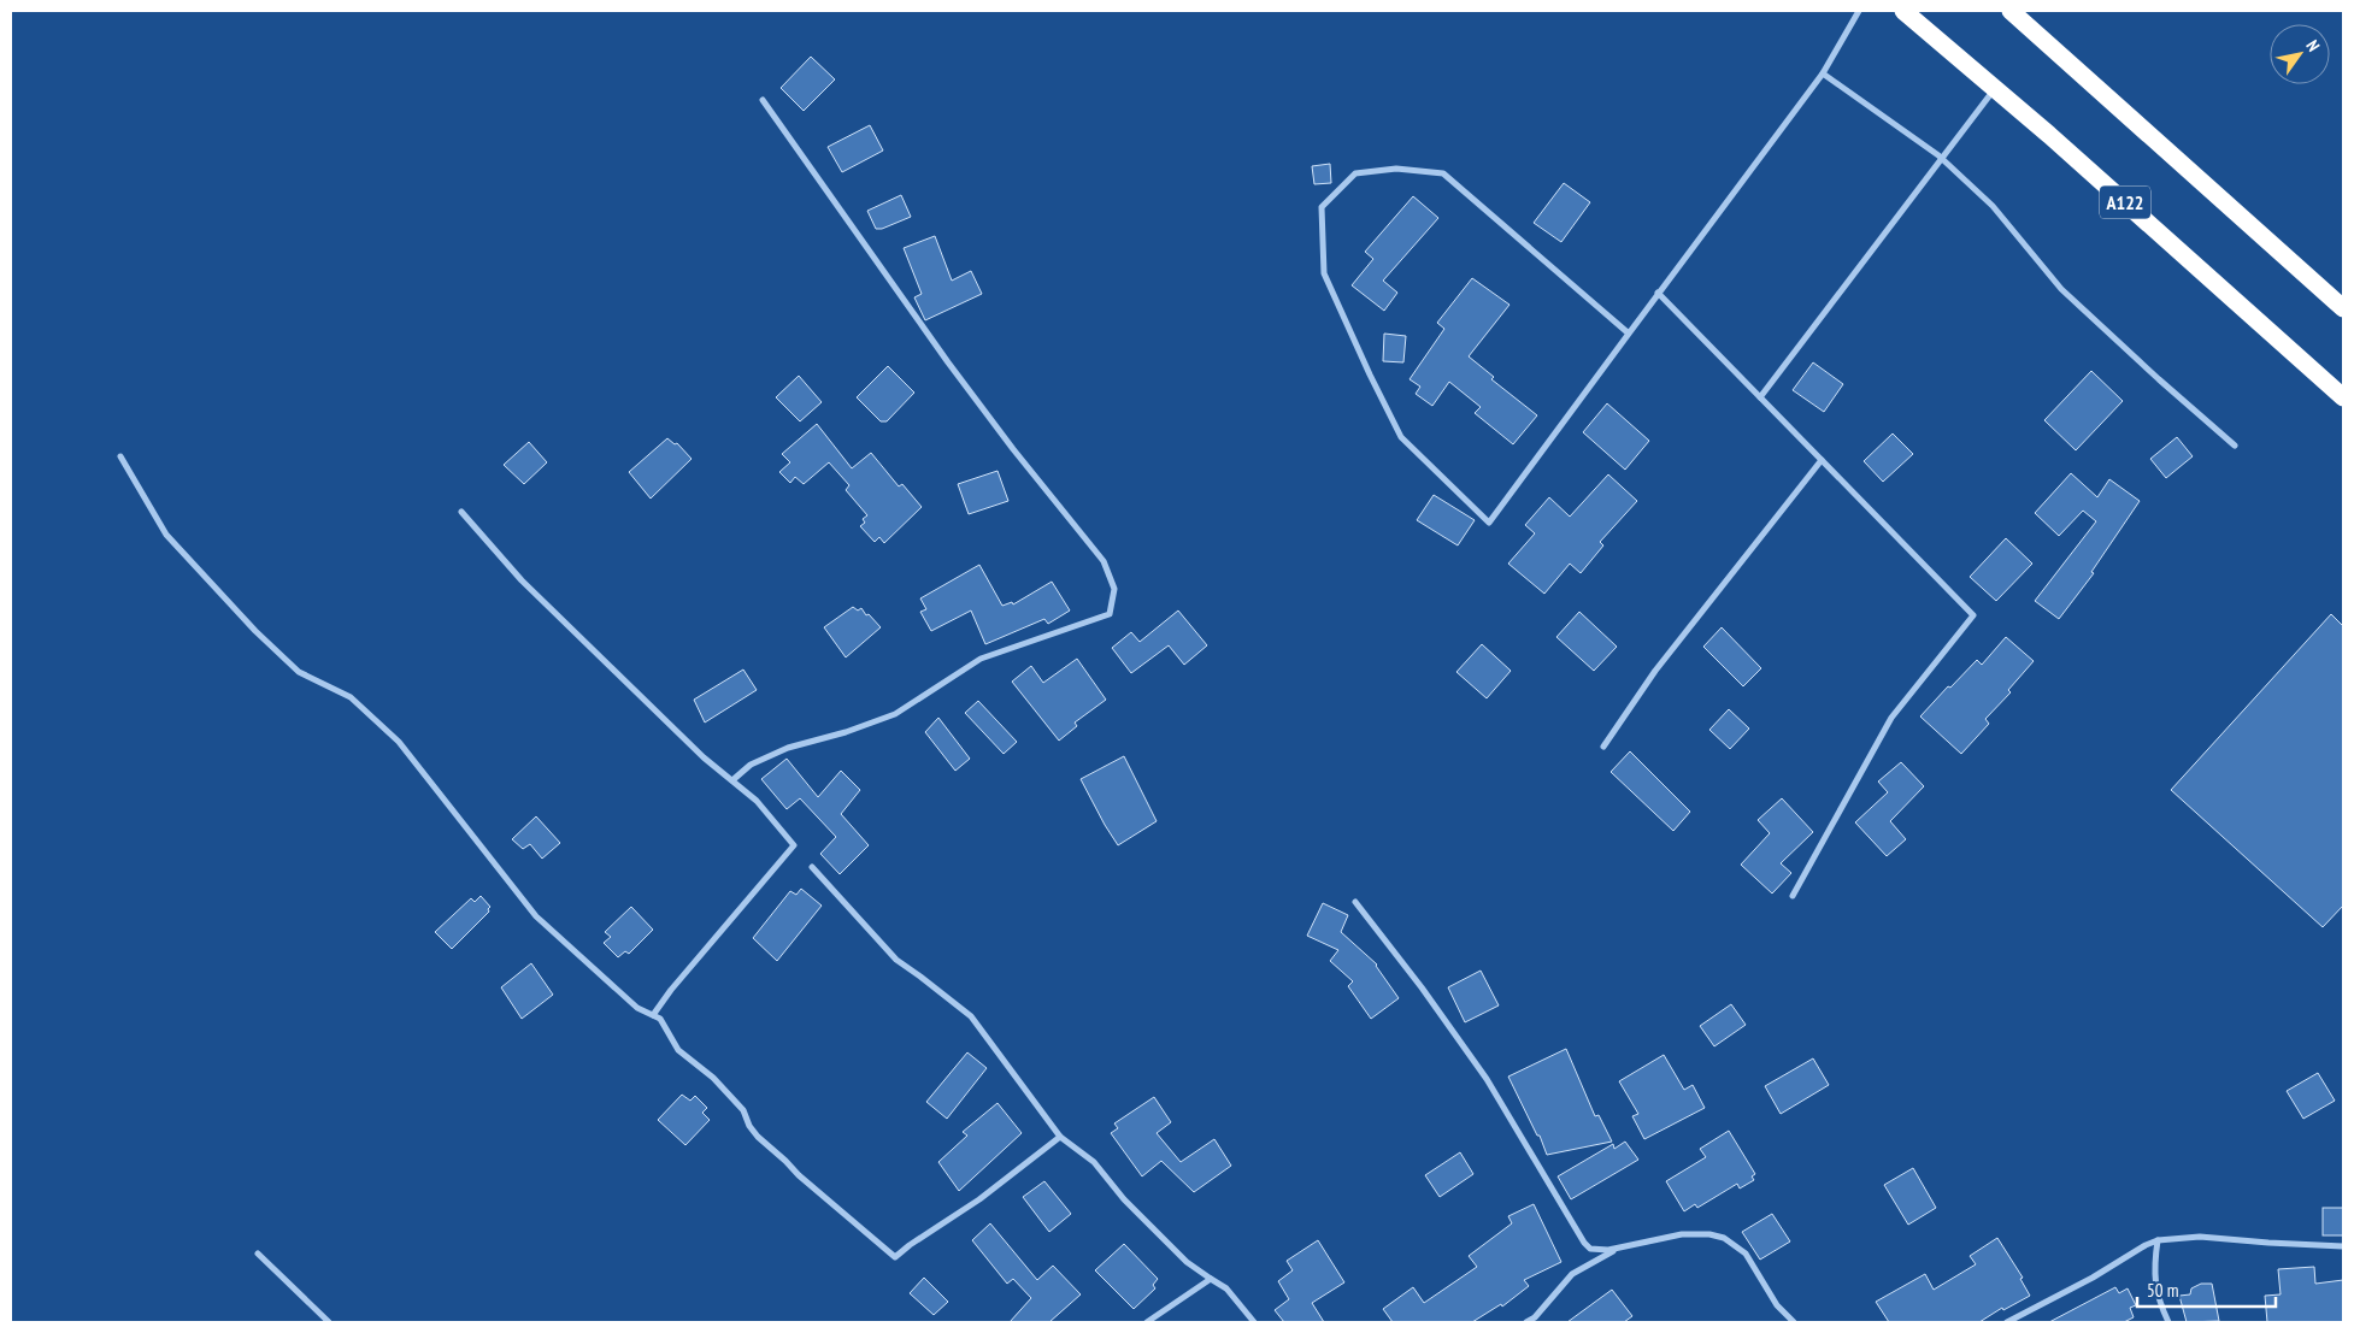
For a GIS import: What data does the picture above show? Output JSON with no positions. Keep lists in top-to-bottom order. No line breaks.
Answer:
{"streets":{"highway":["A122"]},"scale_bar":"50 m","north":"top right"}
